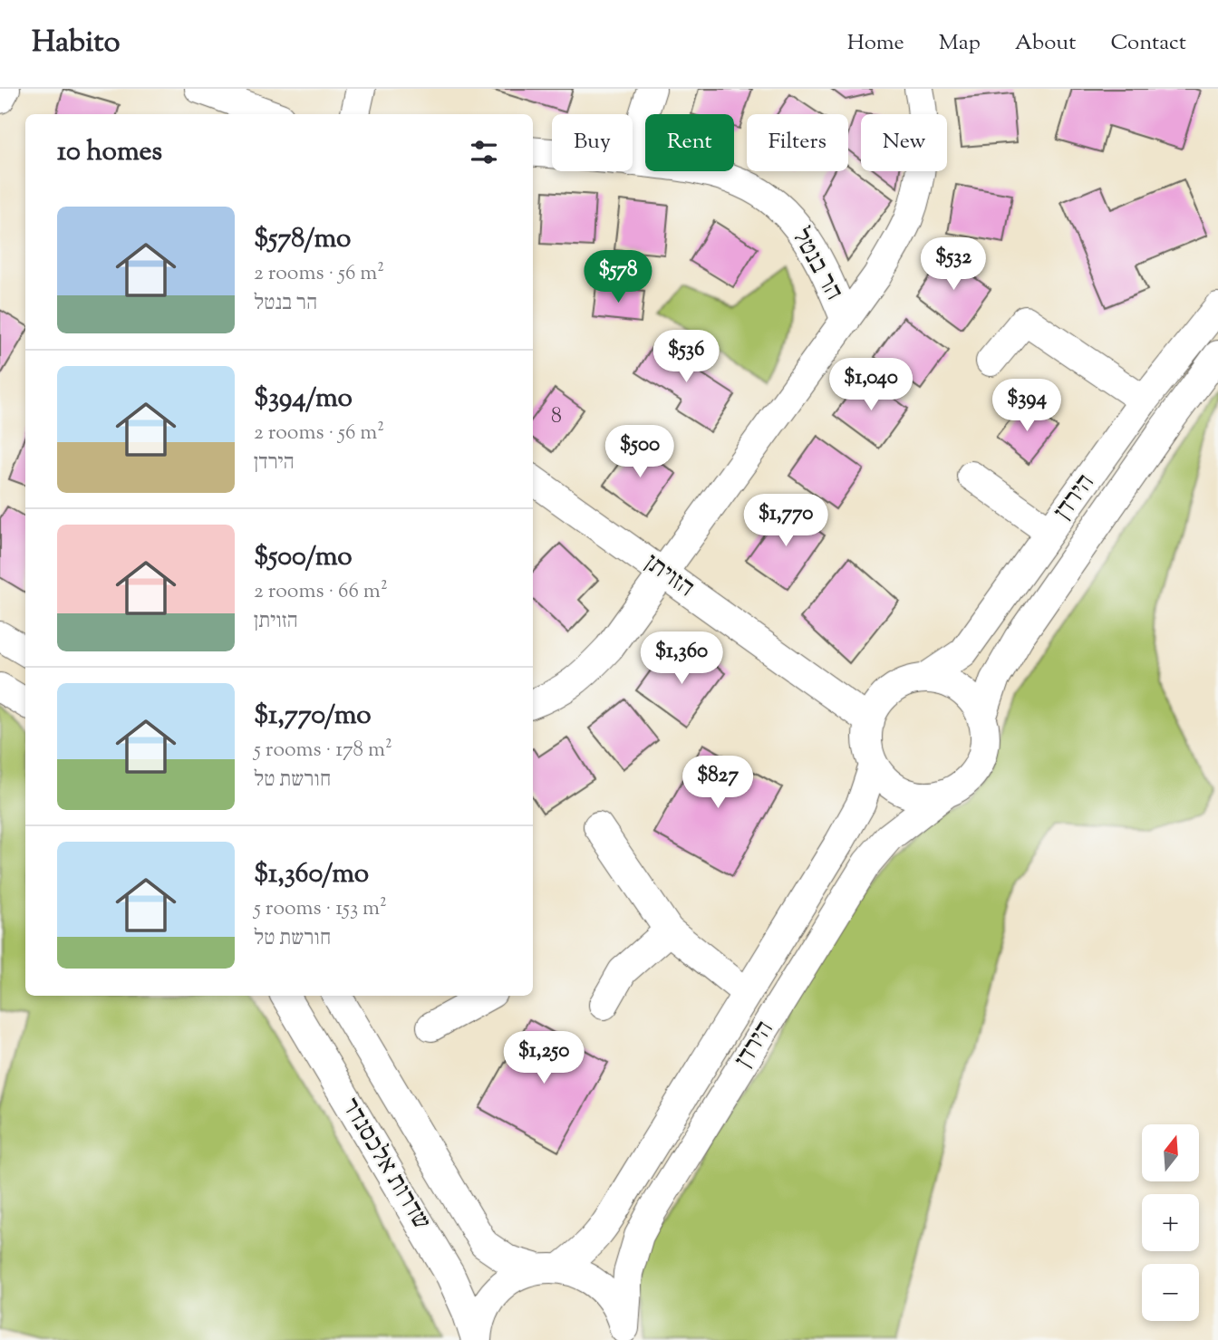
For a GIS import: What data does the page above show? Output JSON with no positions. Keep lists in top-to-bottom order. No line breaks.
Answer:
{"streets":{"street":["הר בנטל","הירדן","הזויתן","שדרות אלכסנדר"]},"crossings":[["הירדן","הזויתן"],["הירדן","שדרות אלכסנדר"]],"house_numbers":["8"],"north":"top","page":{"header":"Habito","nav":["Home","Map","About","Contact"],"chip":["Buy","Rent","Filters","New"],"heading":"10 homes","list":[{"name":"$578/mo","note":"2 rooms · 56 m² · הר בנטל"},{"name":"$394/mo","note":"2 rooms · 56 m² · הירדן"},{"name":"$500/mo","note":"2 rooms · 66 m² · הזויתן"},{"name":"$1,770/mo","note":"5 rooms · 178 m² · חורשת טל"},{"name":"$1,360/mo","note":"5 rooms · 153 m² · חורשת טל"}],"price":["$532","$578","$536","$1,040","$394","$500","$1,770","$1,360","$827","$1,250"],"map_buttons":["+","−"]}}
